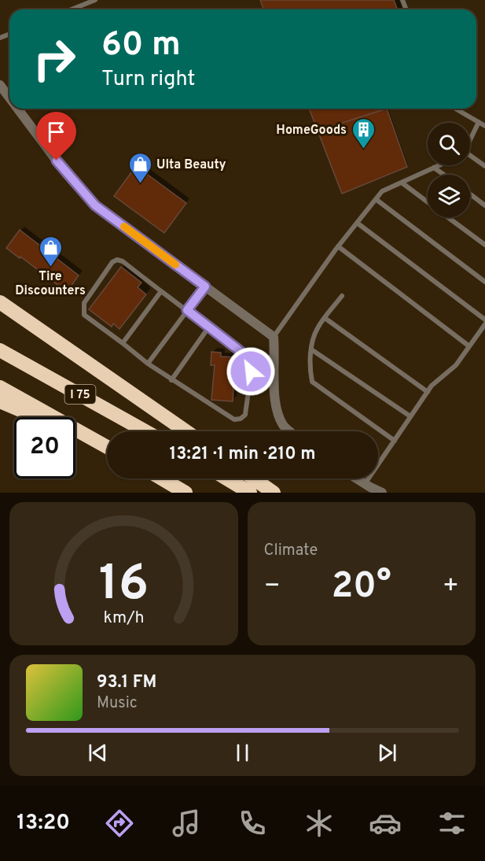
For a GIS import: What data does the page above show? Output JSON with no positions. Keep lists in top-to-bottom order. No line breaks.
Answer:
{"streets":{"highway":["I 75"]},"places":{"building":["HomeGoods"],"shop":["Ulta Beauty","Tire Discounters"]},"page":{"turn":["60 m","Turn right"],"limit":"20","trip":"13:21 · 1 min · 210 m","tile":"Climate","heat":["−","20°","+"],"song":["93.1 FM","Music"],"tabs":"13:20","gauge":["16","km/h"]}}
